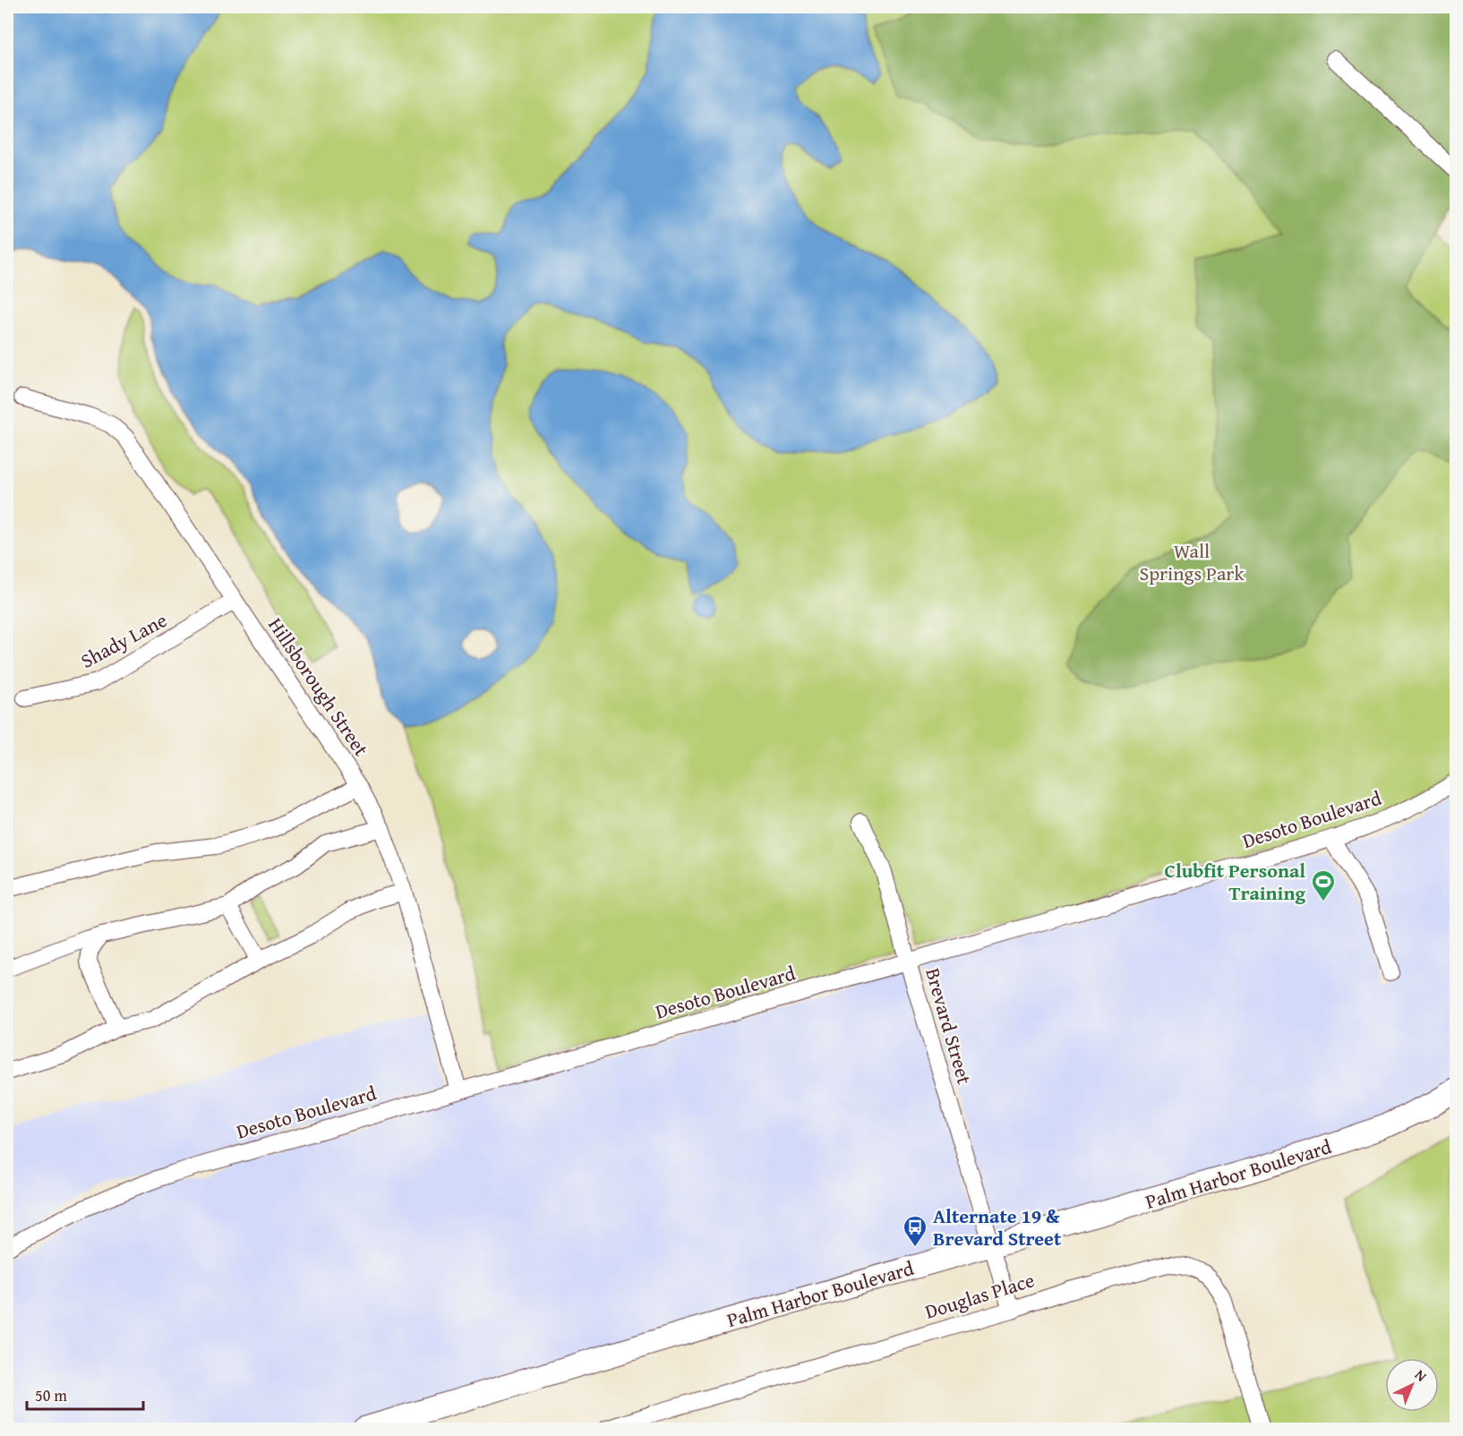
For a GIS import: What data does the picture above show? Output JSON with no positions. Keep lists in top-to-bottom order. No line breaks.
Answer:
{"streets":{"main road":["Palm Harbor Boulevard"],"street":["Shady Lane","Hillsborough Street","Desoto Boulevard","Brevard Street","Douglas Place"]},"crossings":[["Shady Lane","Hillsborough Street"],["Hillsborough Street","Desoto Boulevard"],["Desoto Boulevard","Brevard Street"],["Brevard Street","Palm Harbor Boulevard"],["Brevard Street","Douglas Place"]],"parks":["Wall Springs Park"],"places":{"sports":["Clubfit Personal Training"],"bus stop":["Alternate 19 & Brevard Street"]},"scale_bar":"50 m","north":"top right"}
